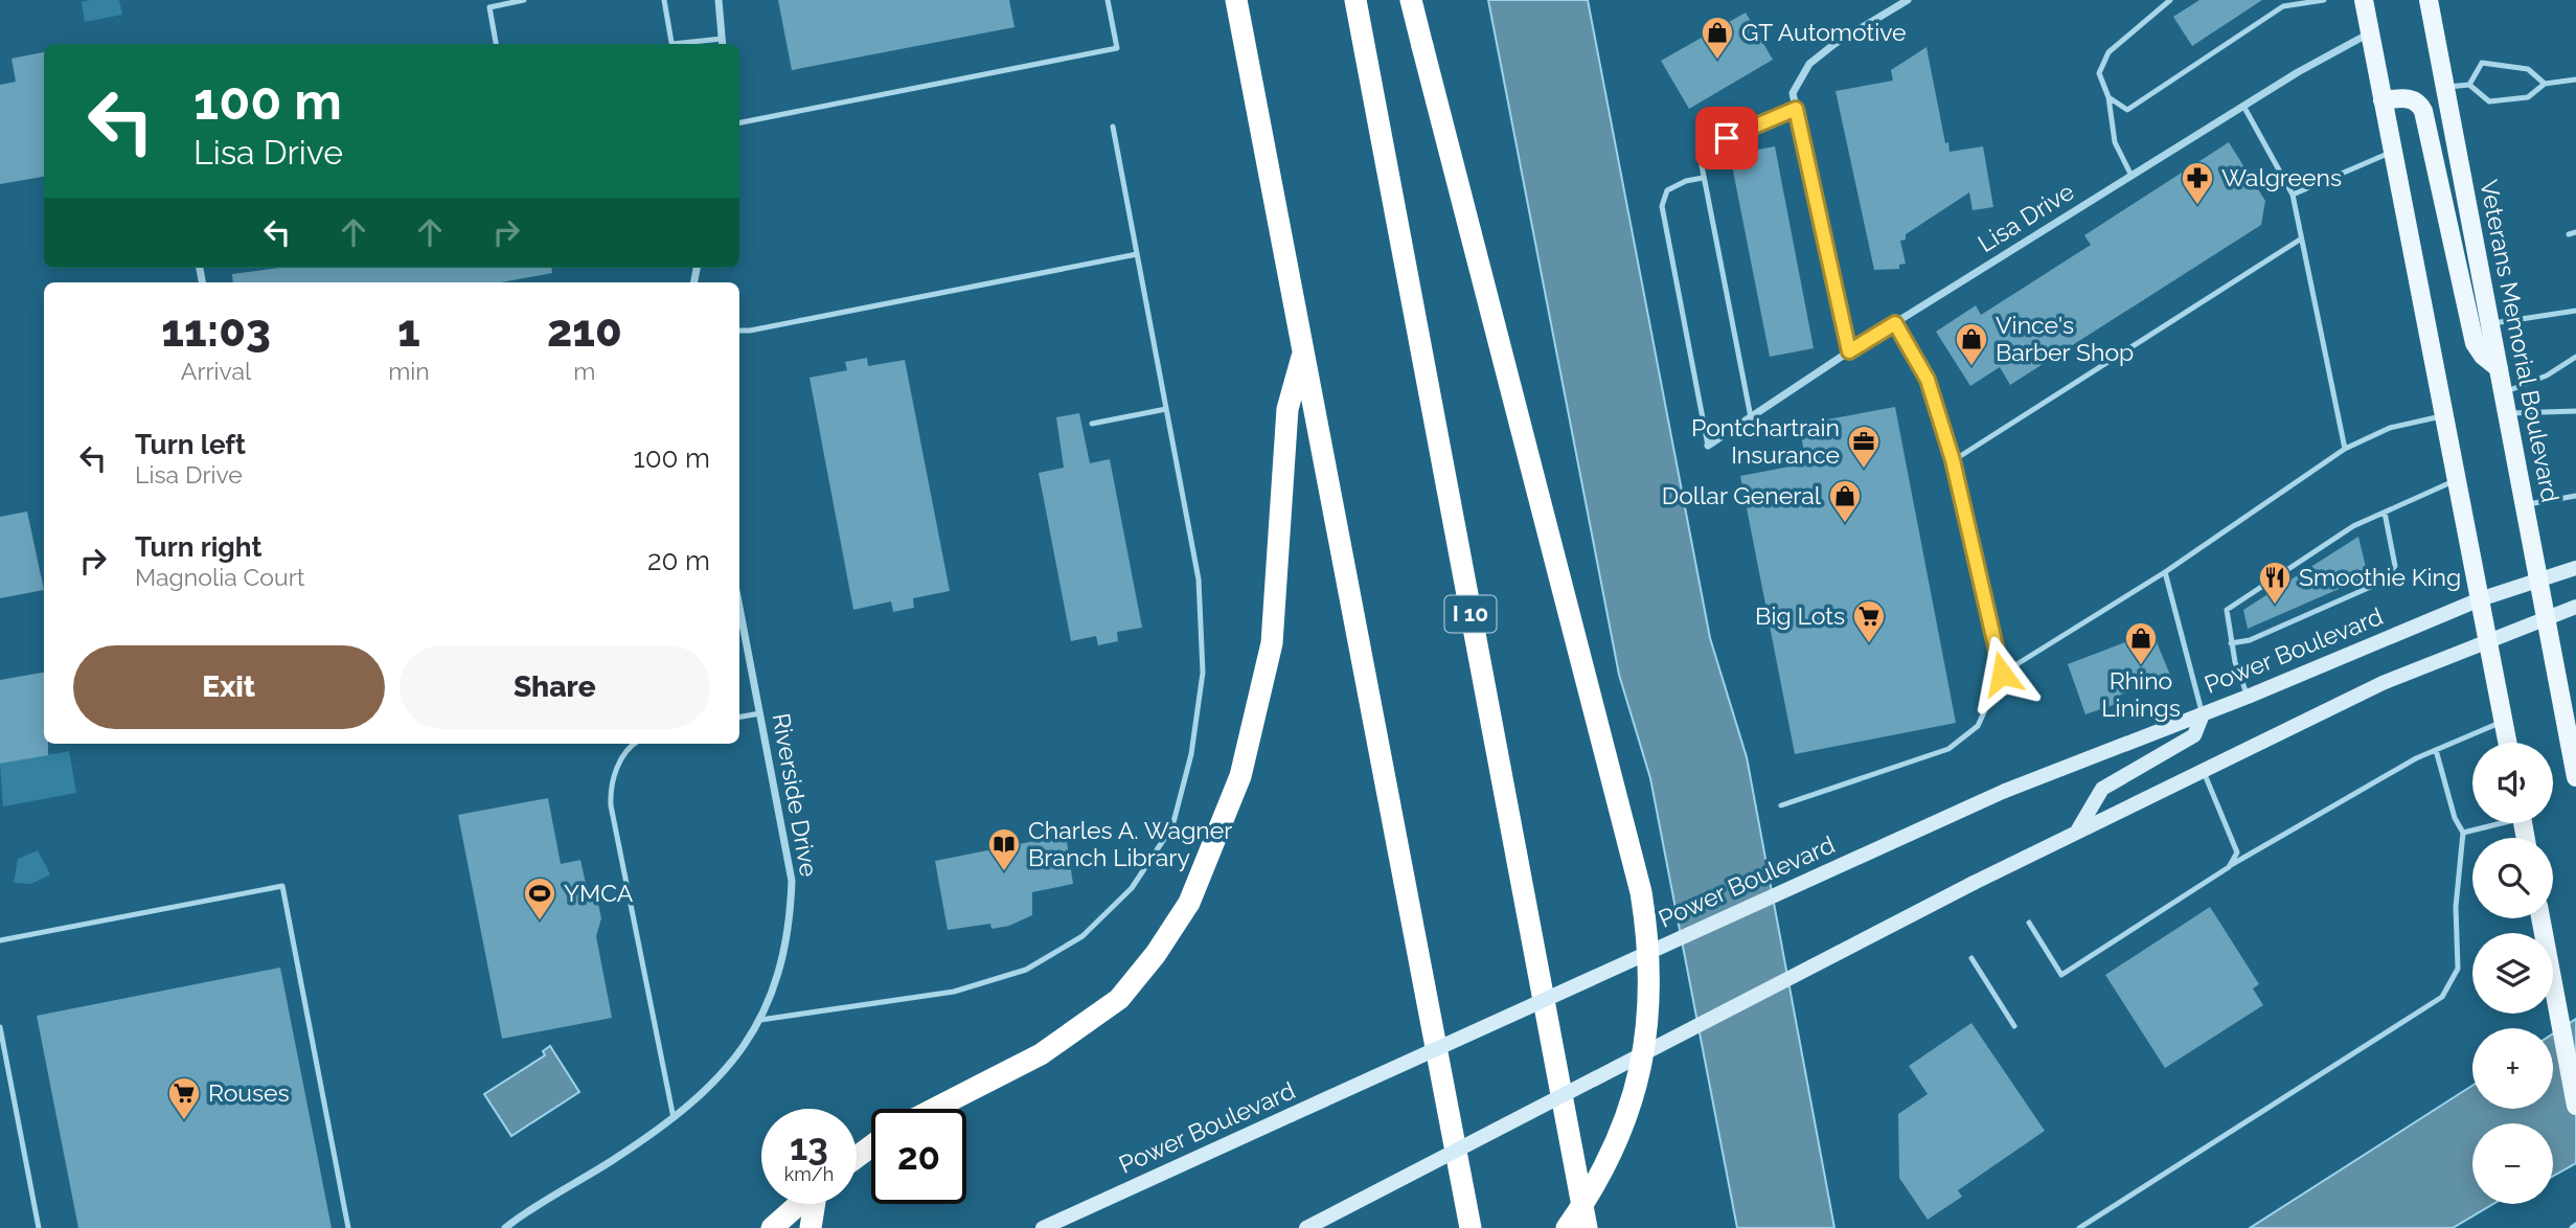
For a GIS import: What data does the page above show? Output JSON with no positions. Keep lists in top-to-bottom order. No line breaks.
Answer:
{"streets":{"highway":["I 10"],"main road":["Veterans Memorial Boulevard","Power Boulevard"],"street":["Lisa Drive","Riverside Drive"]},"crossings":[["Veterans Memorial Boulevard","Power Boulevard"]],"places":{"shop":["GT Automotive","Vince's Barber Shop","Dollar General","Rhino Linings"],"pharmacy":["Walgreens"],"office":["Pontchartrain Insurance"],"restaurant":["Smoothie King"],"supermarket":["Big Lots","Rouses"],"library":["Charles A. Wagner Branch Library"],"sports":["YMCA"]},"page":{"turn":["100 m","Lisa Drive"],"eta":["11:03","Arrival","1","min","210","m"],"list":[{"name":"Turn left","note":"Lisa Drive","value":"100 m"},{"name":"Turn right","note":"Magnolia Court","value":"20 m"}],"buttons":["Exit","Share"],"map_buttons":["+","−"],"speed":"13 km/h","limit":"20"}}
